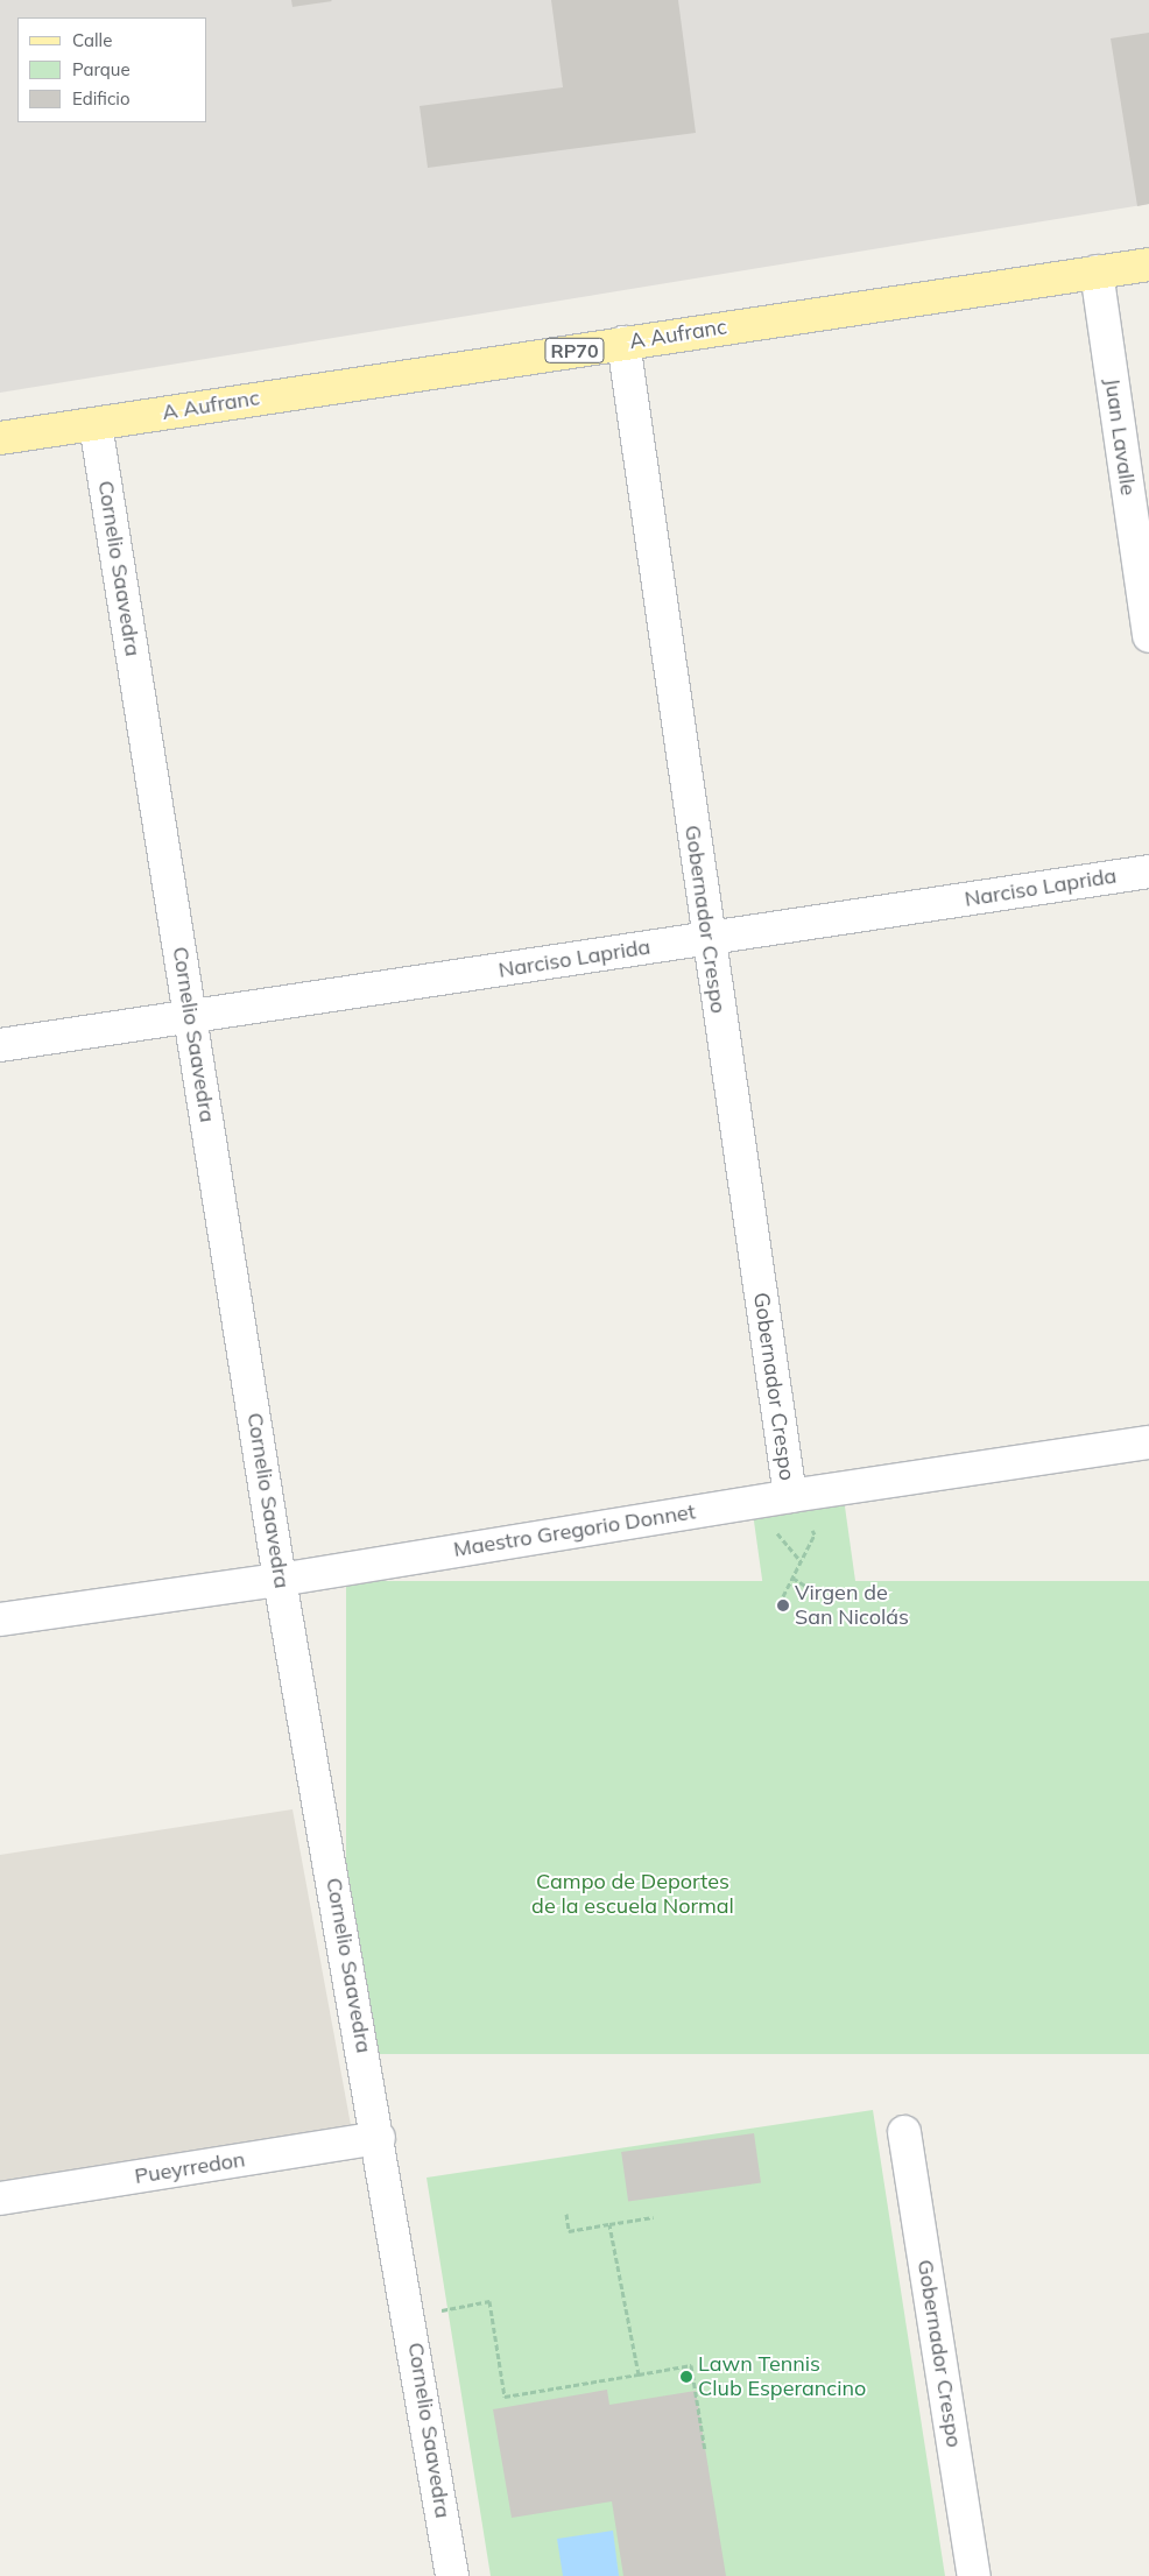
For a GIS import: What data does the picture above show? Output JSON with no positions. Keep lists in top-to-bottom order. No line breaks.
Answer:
{"streets":{"main road":["A Aufranc","RP70"],"street":["Juan Lavalle","Cornelio Saavedra","Narciso Laprida","Gobernador Crespo","Maestro Gregorio Donnet","Pueyrredon"]},"crossings":[["A Aufranc","Juan Lavalle"],["A Aufranc","Cornelio Saavedra"],["A Aufranc","Gobernador Crespo"],["Cornelio Saavedra","Narciso Laprida"],["Cornelio Saavedra","Maestro Gregorio Donnet"],["Cornelio Saavedra","Pueyrredon"],["Narciso Laprida","Gobernador Crespo"],["Gobernador Crespo","Maestro Gregorio Donnet"]],"parks":["Campo de Deportes de la escuela Normal"],"places":["Virgen de San Nicolás","Lawn Tennis Club Esperancino"],"legend":["Calle","Parque","Edificio"]}
